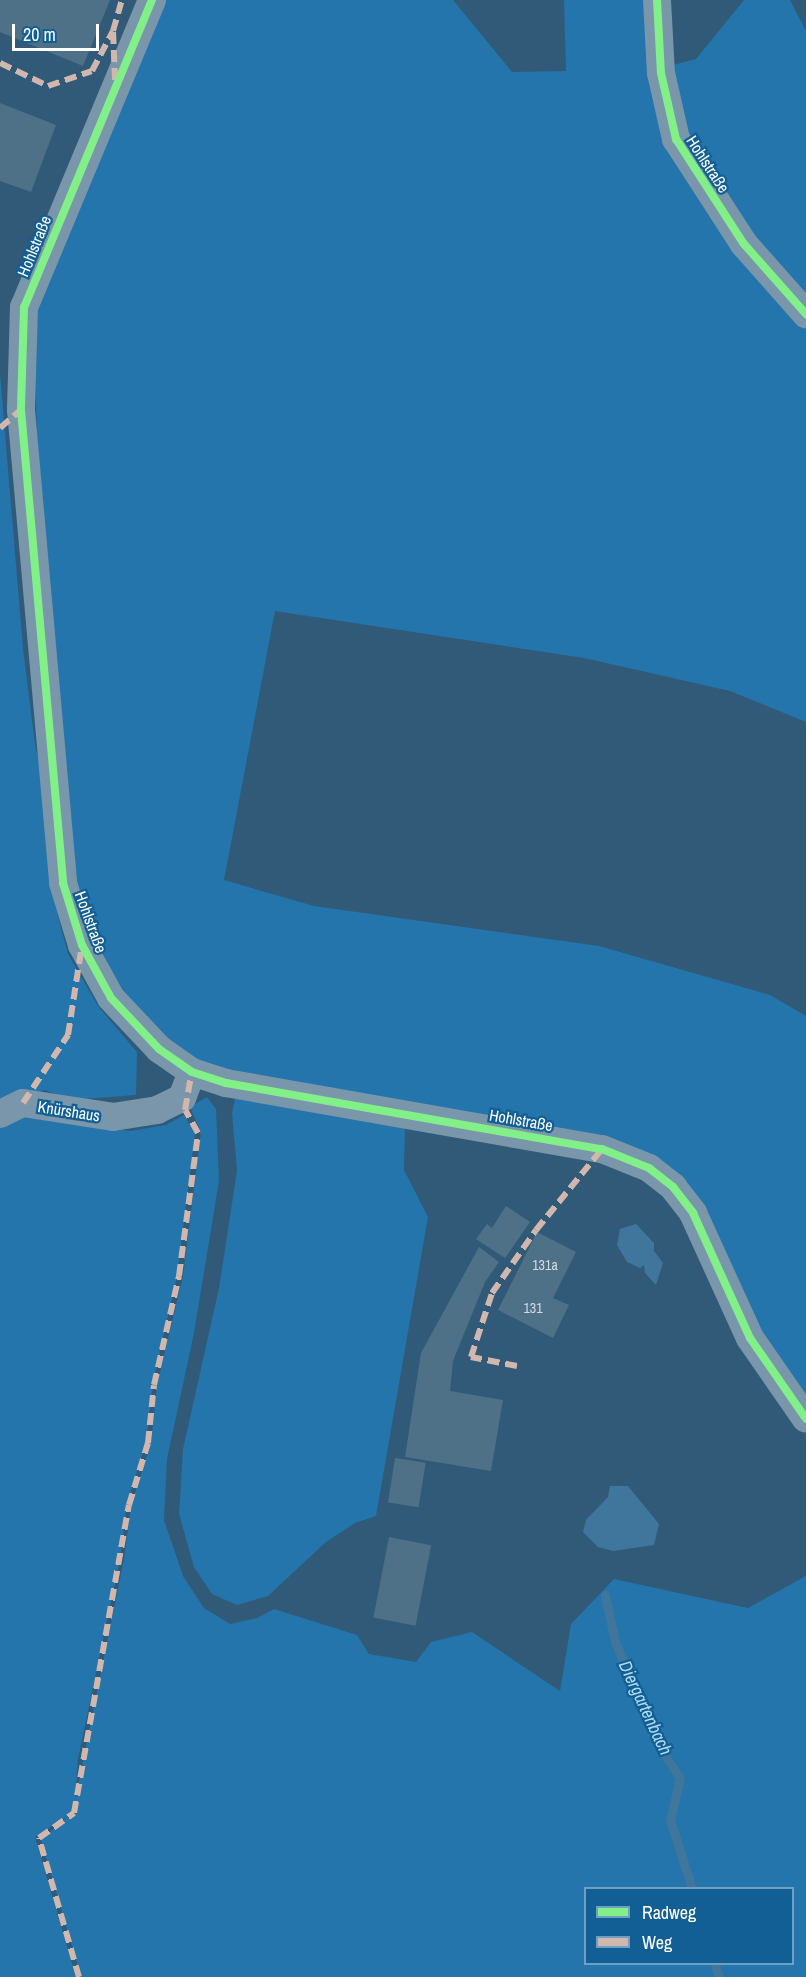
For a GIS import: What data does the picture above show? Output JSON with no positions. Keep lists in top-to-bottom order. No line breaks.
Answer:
{"streets":{"street":["Hohlstraße","Knürshaus"]},"crossings":[["Hohlstraße","Knürshaus"]],"water":["Diergartenbach"],"house_numbers":["131a","131"],"legend":["Radweg","Weg"],"scale_bar":"20 m"}
